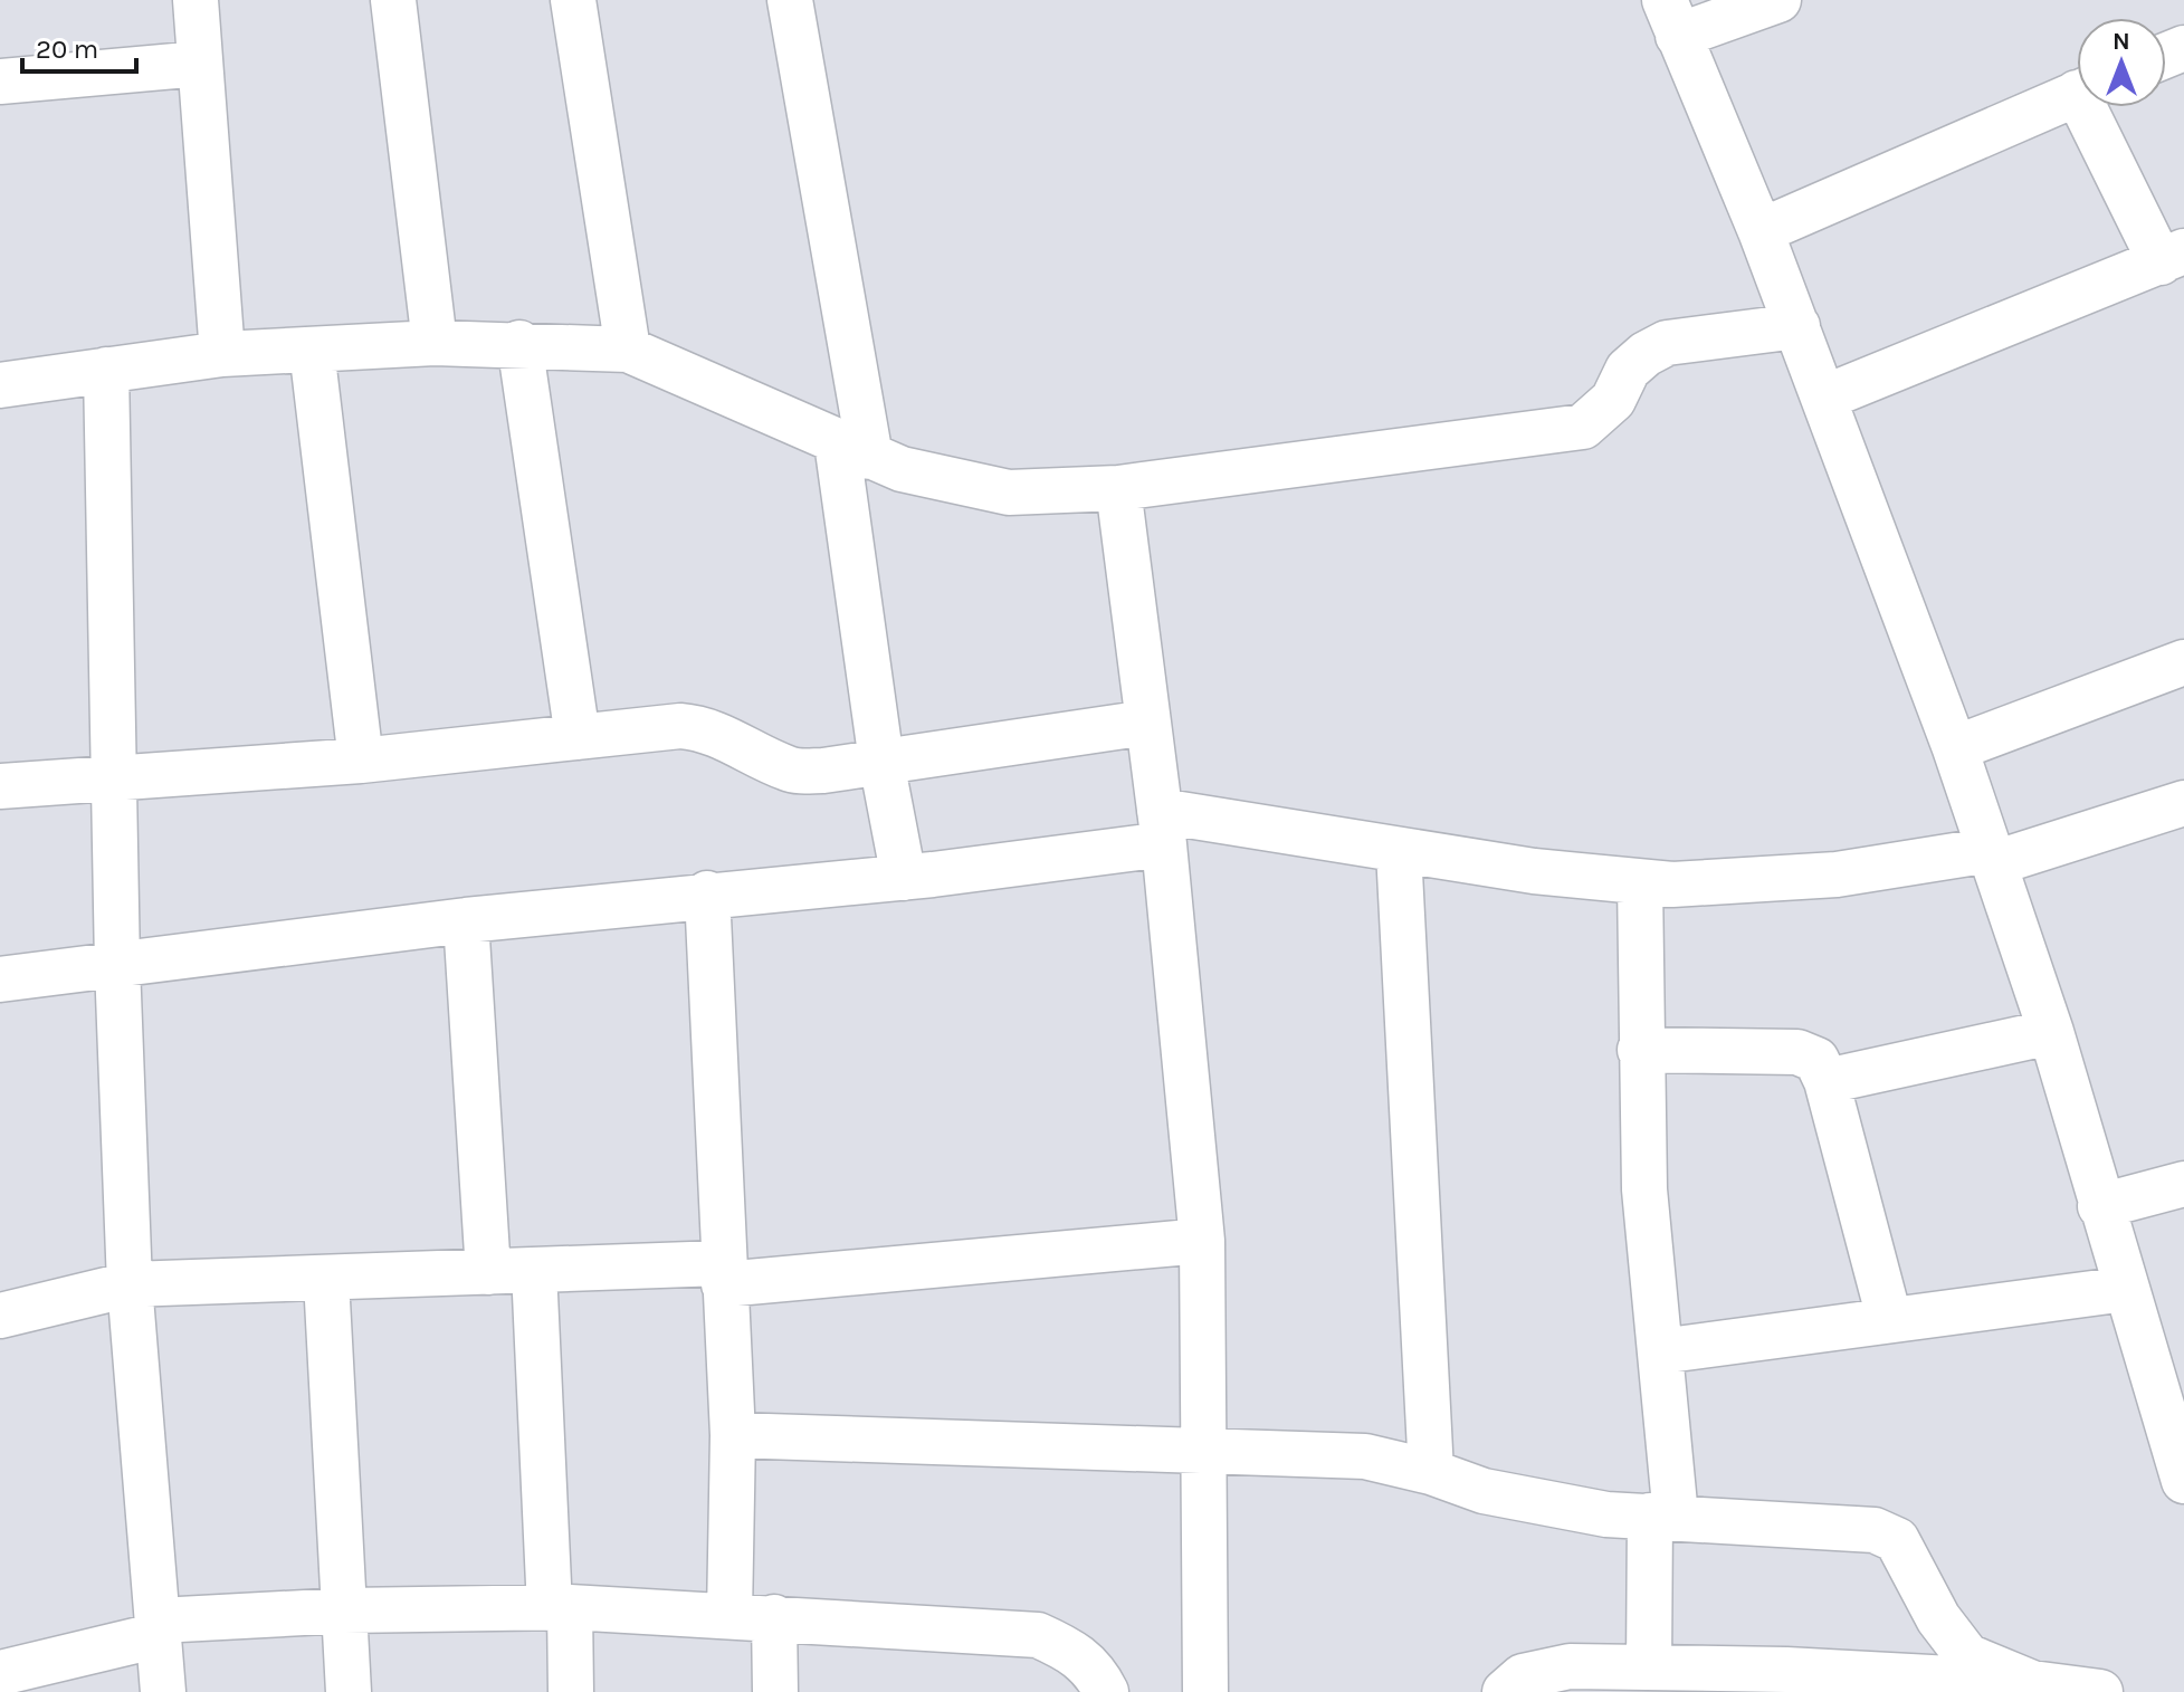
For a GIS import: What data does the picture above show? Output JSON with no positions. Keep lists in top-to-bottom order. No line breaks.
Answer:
{"scale_bar":"20 m","north":"top"}
